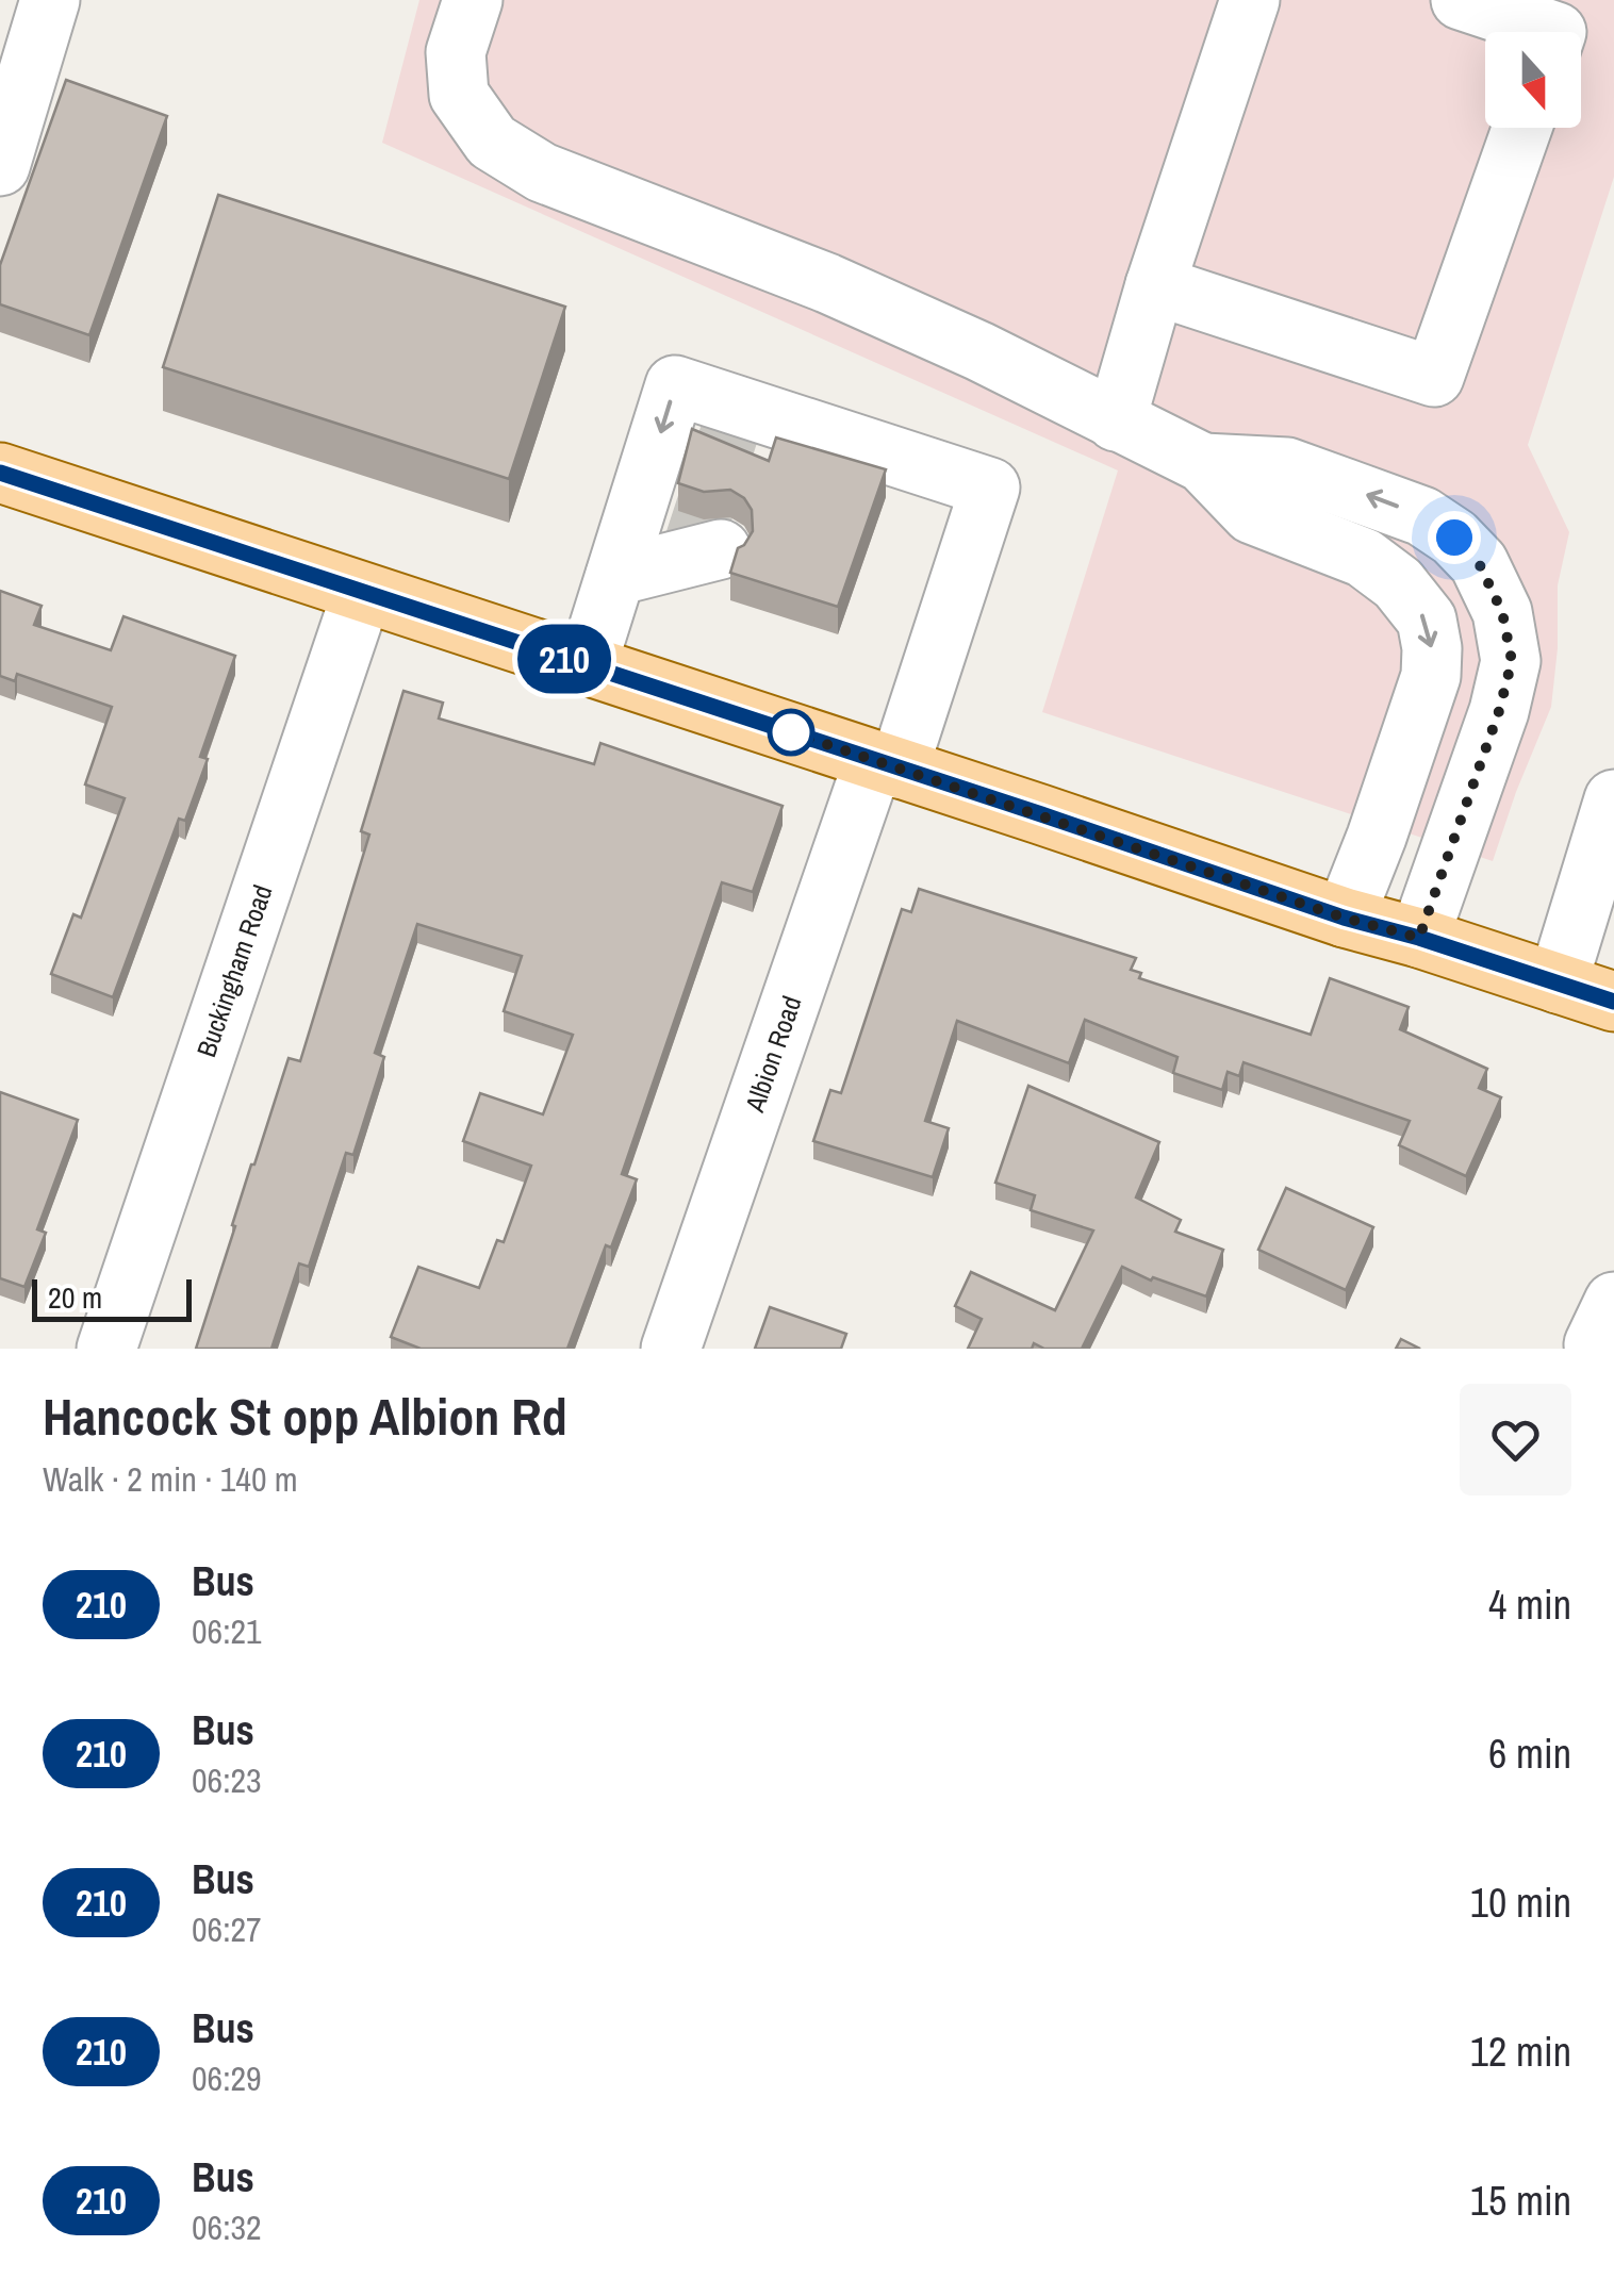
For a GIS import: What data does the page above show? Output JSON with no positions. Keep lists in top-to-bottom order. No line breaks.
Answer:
{"streets":{"street":["Buckingham Road","Albion Road"]},"lines":["bus line 210"],"scale_bar":"20 m","north":"bottom","page":{"on_map":"210","scale":"20 m","heading":["Hancock St opp Albion Rd","Walk · 2 min · 140 m"],"list":[{"mark":"210","name":"Bus","note":"06:21","value":"4 min"},{"mark":"210","name":"Bus","note":"06:23","value":"6 min"},{"mark":"210","name":"Bus","note":"06:27","value":"10 min"},{"mark":"210","name":"Bus","note":"06:29","value":"12 min"},{"mark":"210","name":"Bus","note":"06:32","value":"15 min"}]}}
